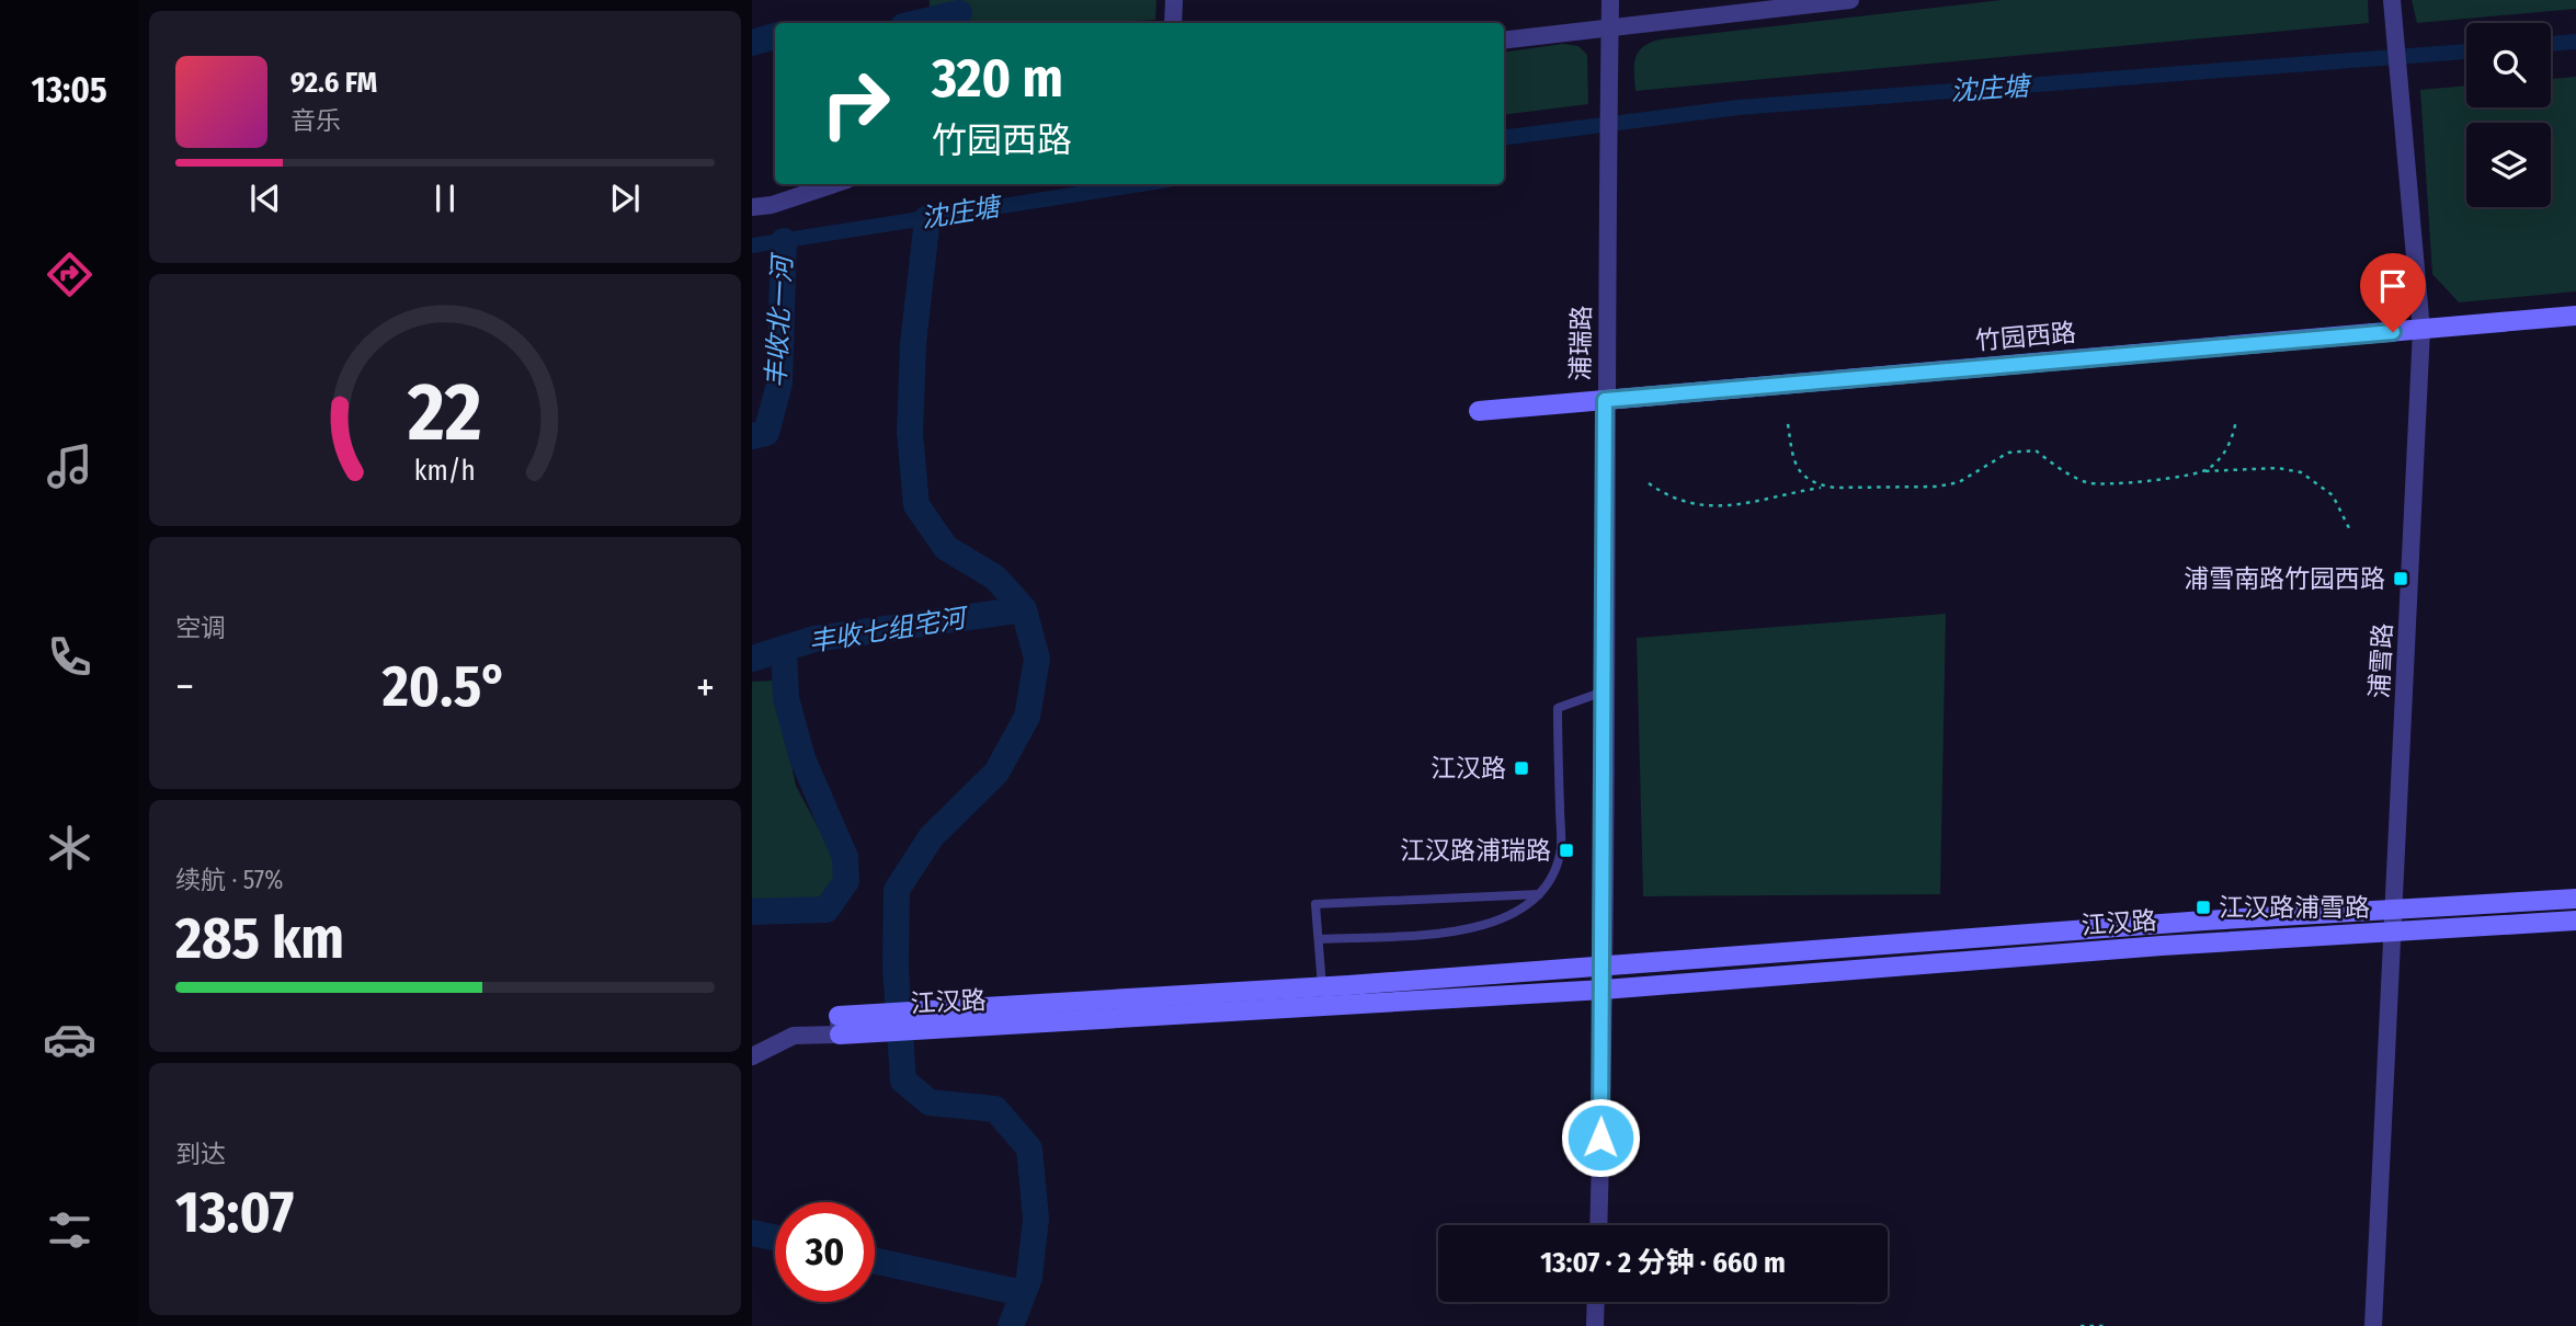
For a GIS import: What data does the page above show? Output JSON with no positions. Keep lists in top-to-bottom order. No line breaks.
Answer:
{"streets":{"street":["竹园西路","浦瑞路","浦雪路","江汉路"]},"crossings":[["竹园西路","浦瑞路"],["竹园西路","浦雪路"],["浦瑞路","江汉路"],["浦雪路","江汉路"]],"water":["沈庄塘","丰收北一河","丰收七组宅河"],"places":{"transit":["浦雪南路竹园西路","江汉路","江汉路浦瑞路","江汉路浦雪路"]},"page":{"tabs":"13:05","turn":["320 m","竹园西路"],"song":["92.6 FM","音乐"],"tile":["空调",["续航 · 57%","285 km"],["到达","13:07"]],"heat":["−","20.5°","+"],"limit":"30","trip":"13:07 · 2 分钟 · 660 m","gauge":["22","km/h"]}}
